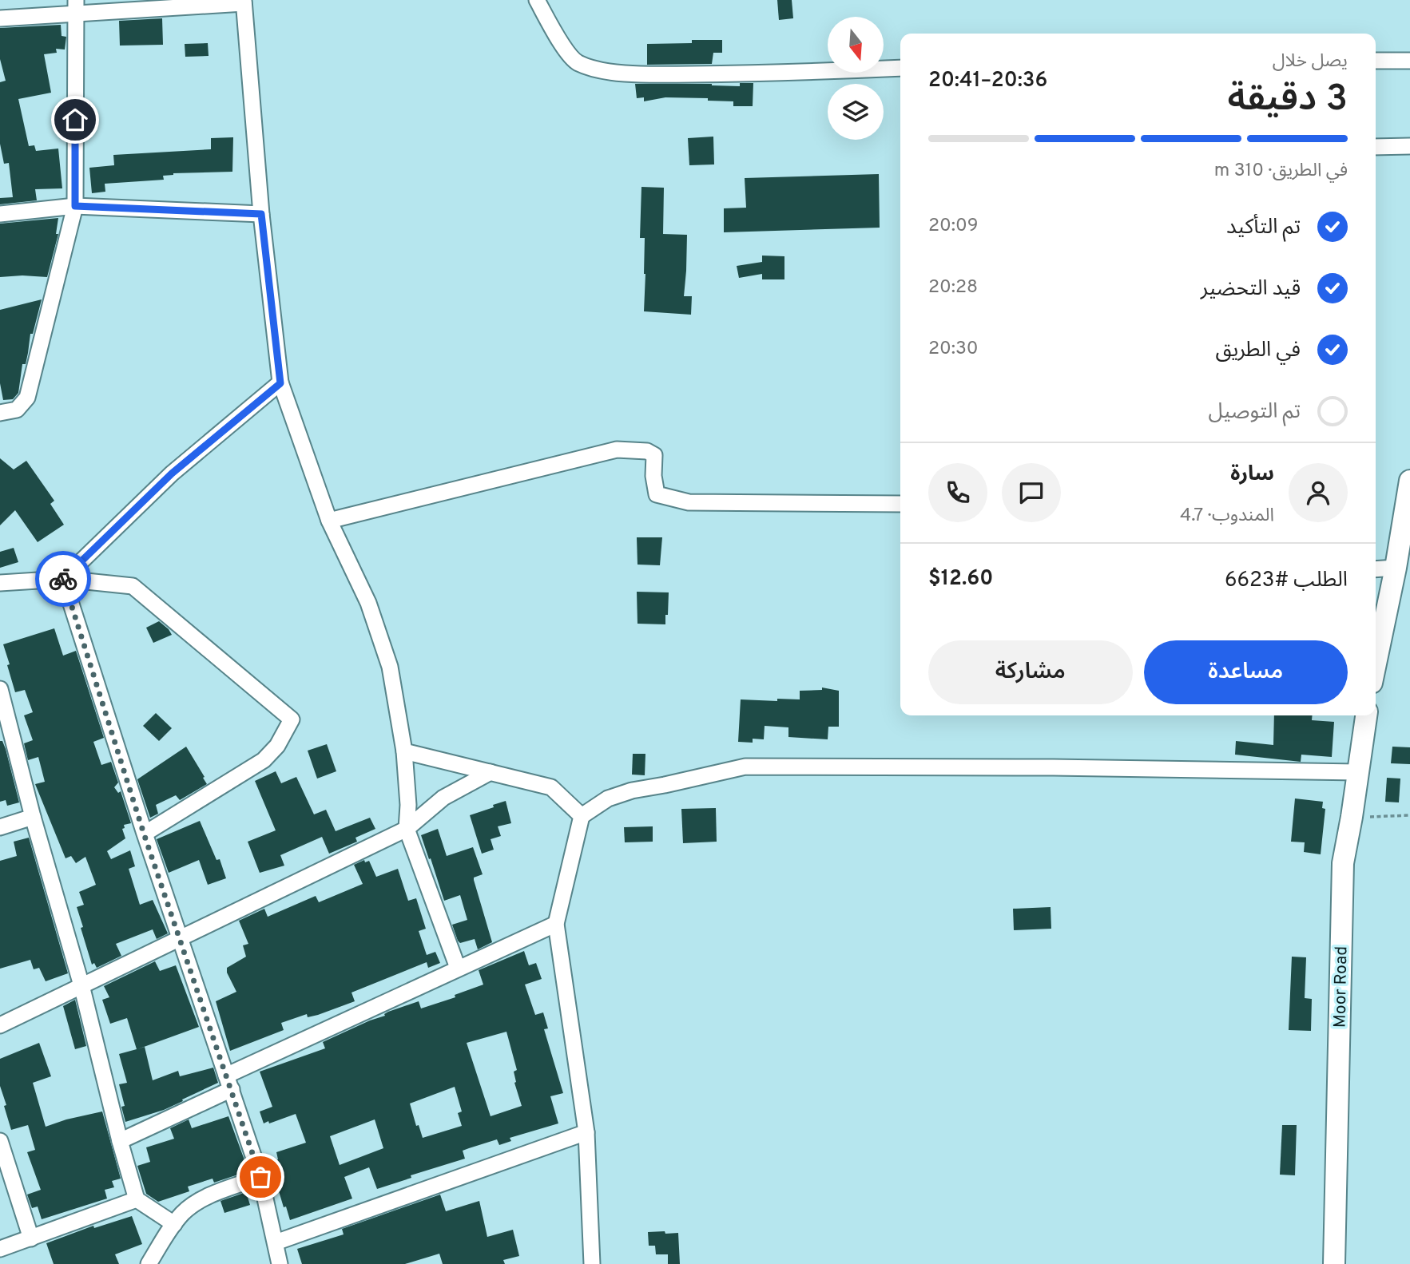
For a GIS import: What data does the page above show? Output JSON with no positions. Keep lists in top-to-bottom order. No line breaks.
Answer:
{"streets":{"street":["Moor Road"]},"north":"bottom","page":{"heading":["3 دقيقة","يصل خلال","20:36–20:41"],"panel":["سارة","المندوب · 4.7","الطلب #6623","$12.60"],"bar":"في الطريق · 310 m","list":[["تم التأكيد","20:09"],["قيد التحضير","20:28"],["في الطريق","20:30"],"تم التوصيل"],"buttons":["مساعدة","مشاركة"]}}
